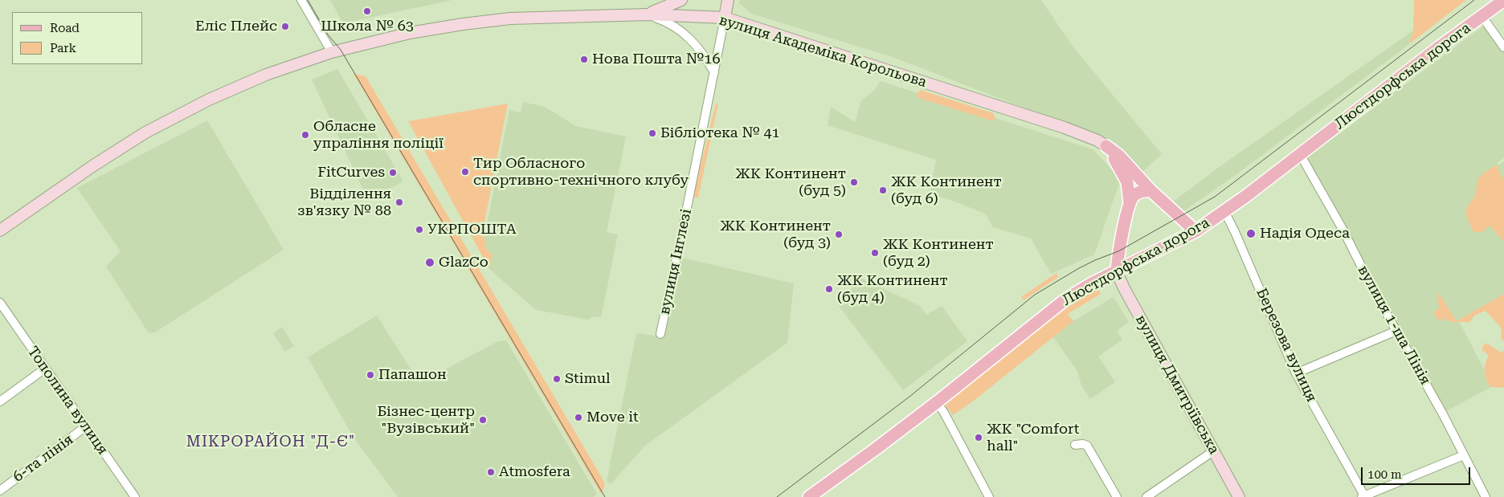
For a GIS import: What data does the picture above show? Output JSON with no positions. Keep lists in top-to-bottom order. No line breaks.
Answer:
{"streets":{"main road":["вулиця Академіка Корольова","Люстдорфська дорога","вулиця Інглезі","вулиця Дмитріївська"],"street":["вулиця 1-ша Лінія","Березова вулиця","Тополина вулиця","6-та лінія"]},"crossings":[["вулиця Академіка Корольова","вулиця Інглезі"],["Люстдорфська дорога","вулиця 1-ша Лінія"],["Люстдорфська дорога","Березова вулиця"],["Люстдорфська дорога","вулиця Дмитріївська"],["Тополина вулиця","6-та лінія"]],"districts":["МІКРОРАЙОН \"Д-Є\""],"places":["Школа № 63","Еліс Плейс","Нова Пошта №16","Бібліотека № 41","Обласне упраління поліції","Тир Обласного спортивно-технічного клубу","FitCurves","ЖК Континент (буд 5)","ЖК Континент (буд 6)","Відділення зв'язку № 88","УКРПОШТА","Надія Одеса","ЖК Континент (буд 3)","ЖК Континент (буд 2)","GlazCo","ЖК Континент (буд 4)","Папашон","Stimul","Move it","Бізнес-центр \"Вузівський\"","ЖК \"Comfort hall\"","Atmosfera"],"legend":["Road","Park"],"scale_bar":"100 m"}
